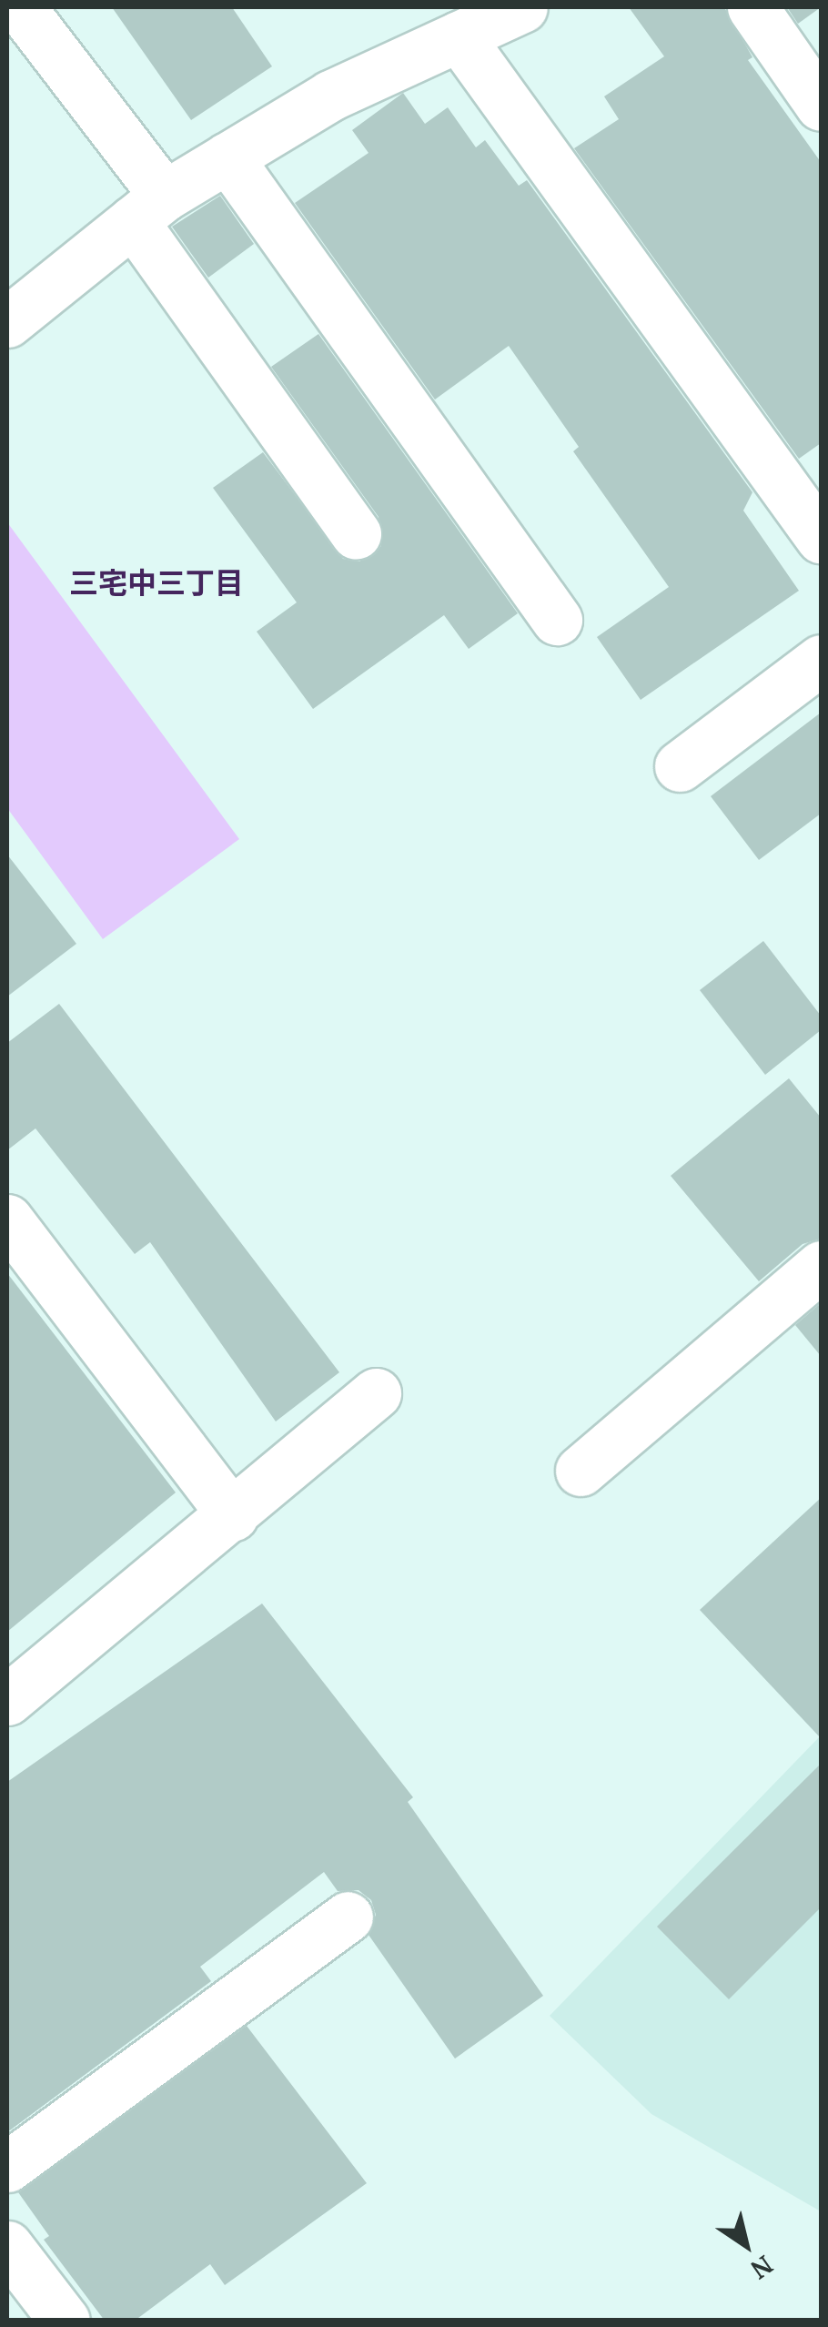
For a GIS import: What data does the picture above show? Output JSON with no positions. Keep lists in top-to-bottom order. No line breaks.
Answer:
{"districts":["三宅中三丁目"],"north":"bottom right"}
